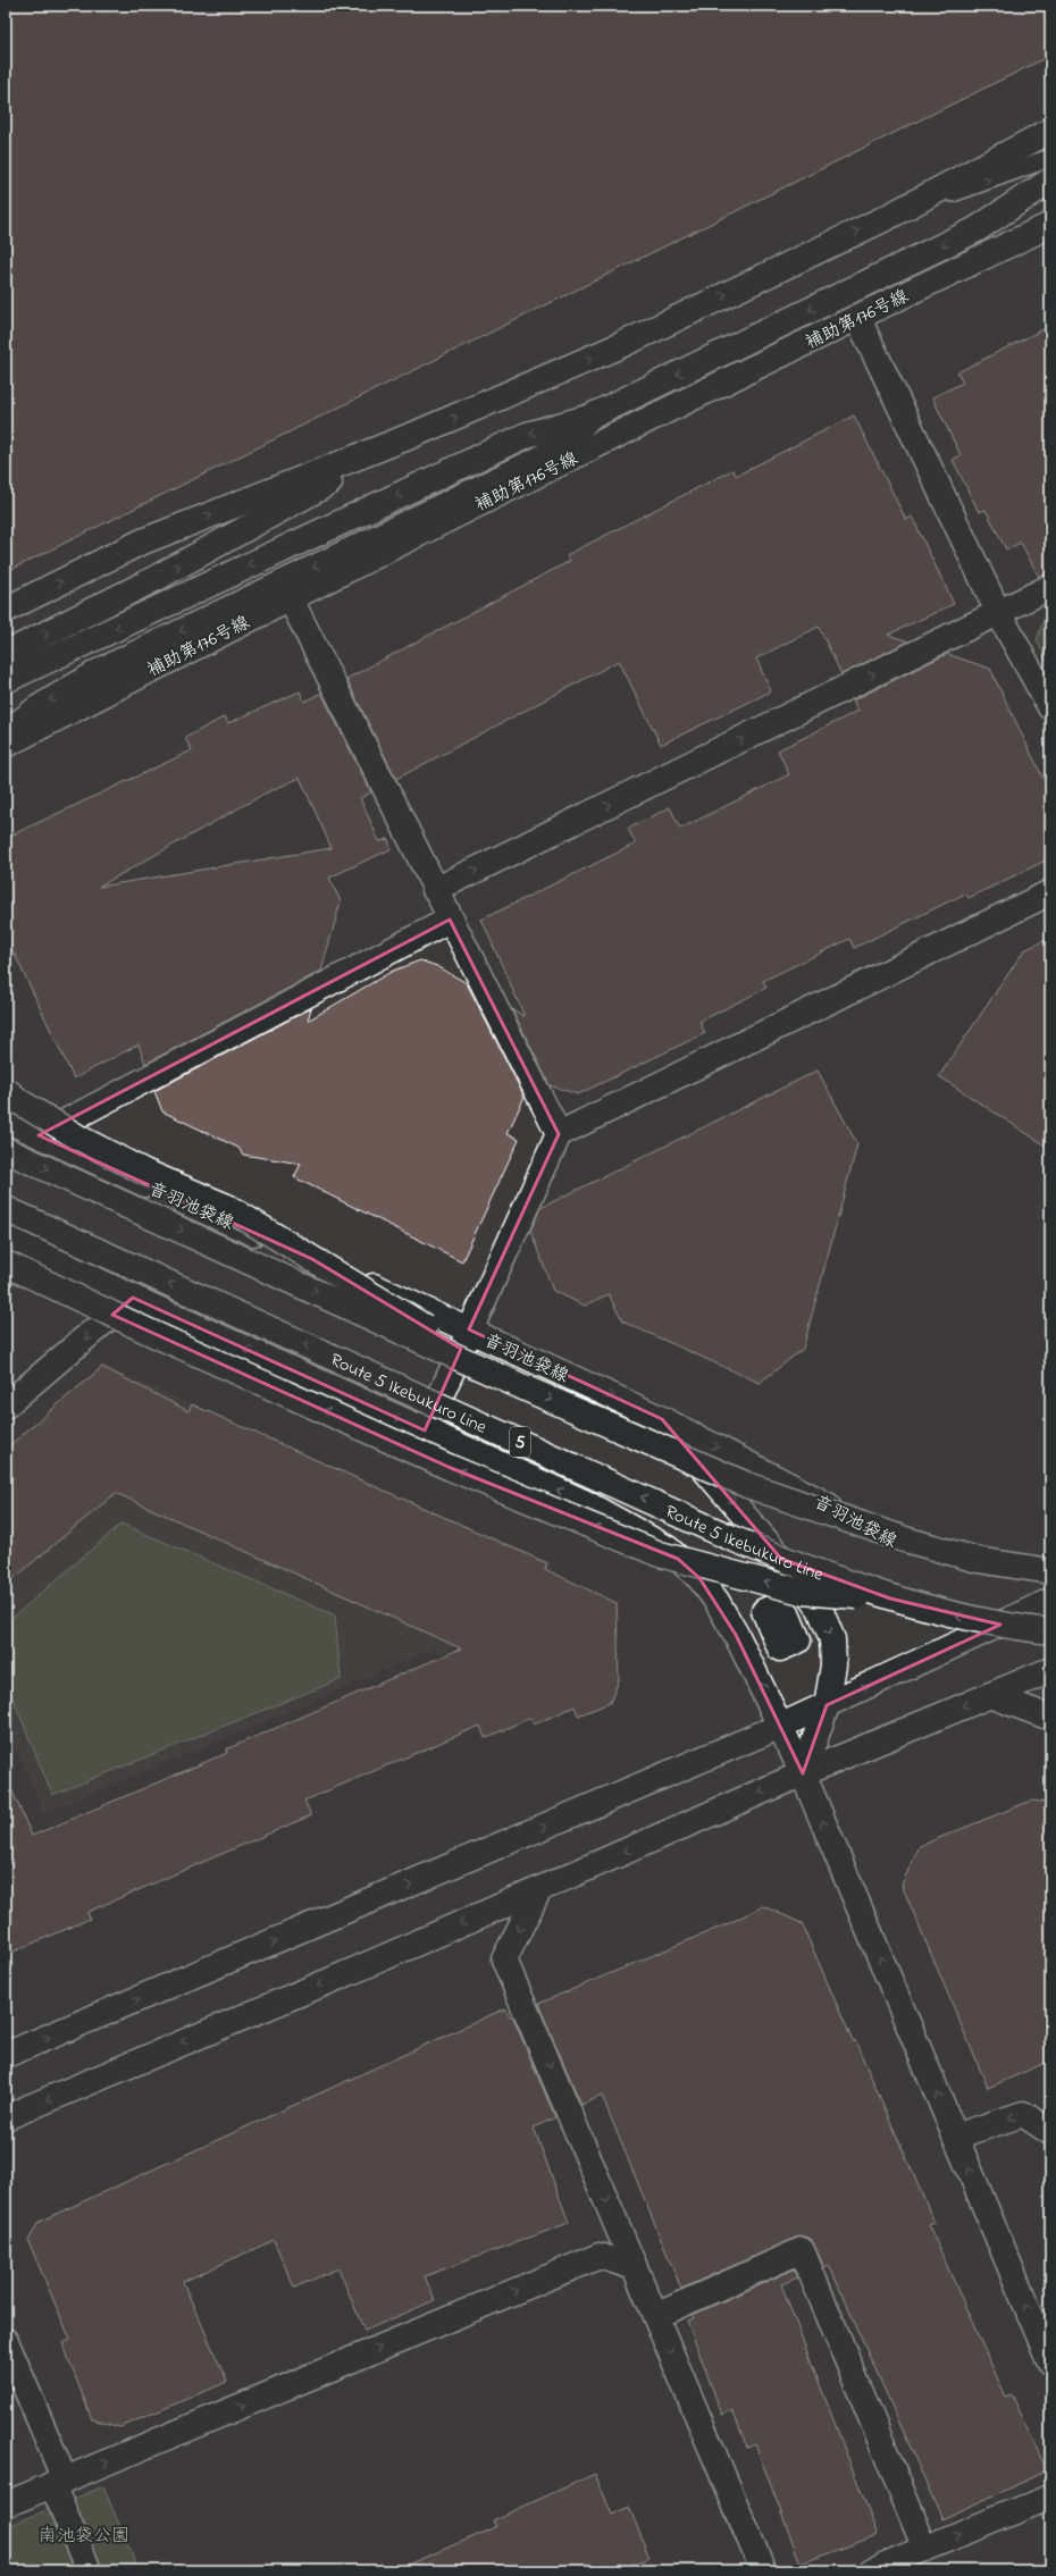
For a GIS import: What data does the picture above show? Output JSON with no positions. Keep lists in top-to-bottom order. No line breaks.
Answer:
{"streets":{"main road":["補助第176号線","音羽池袋線","Route 5 Ikebukuro Line","5"]},"parks":["南池袋公園"]}
